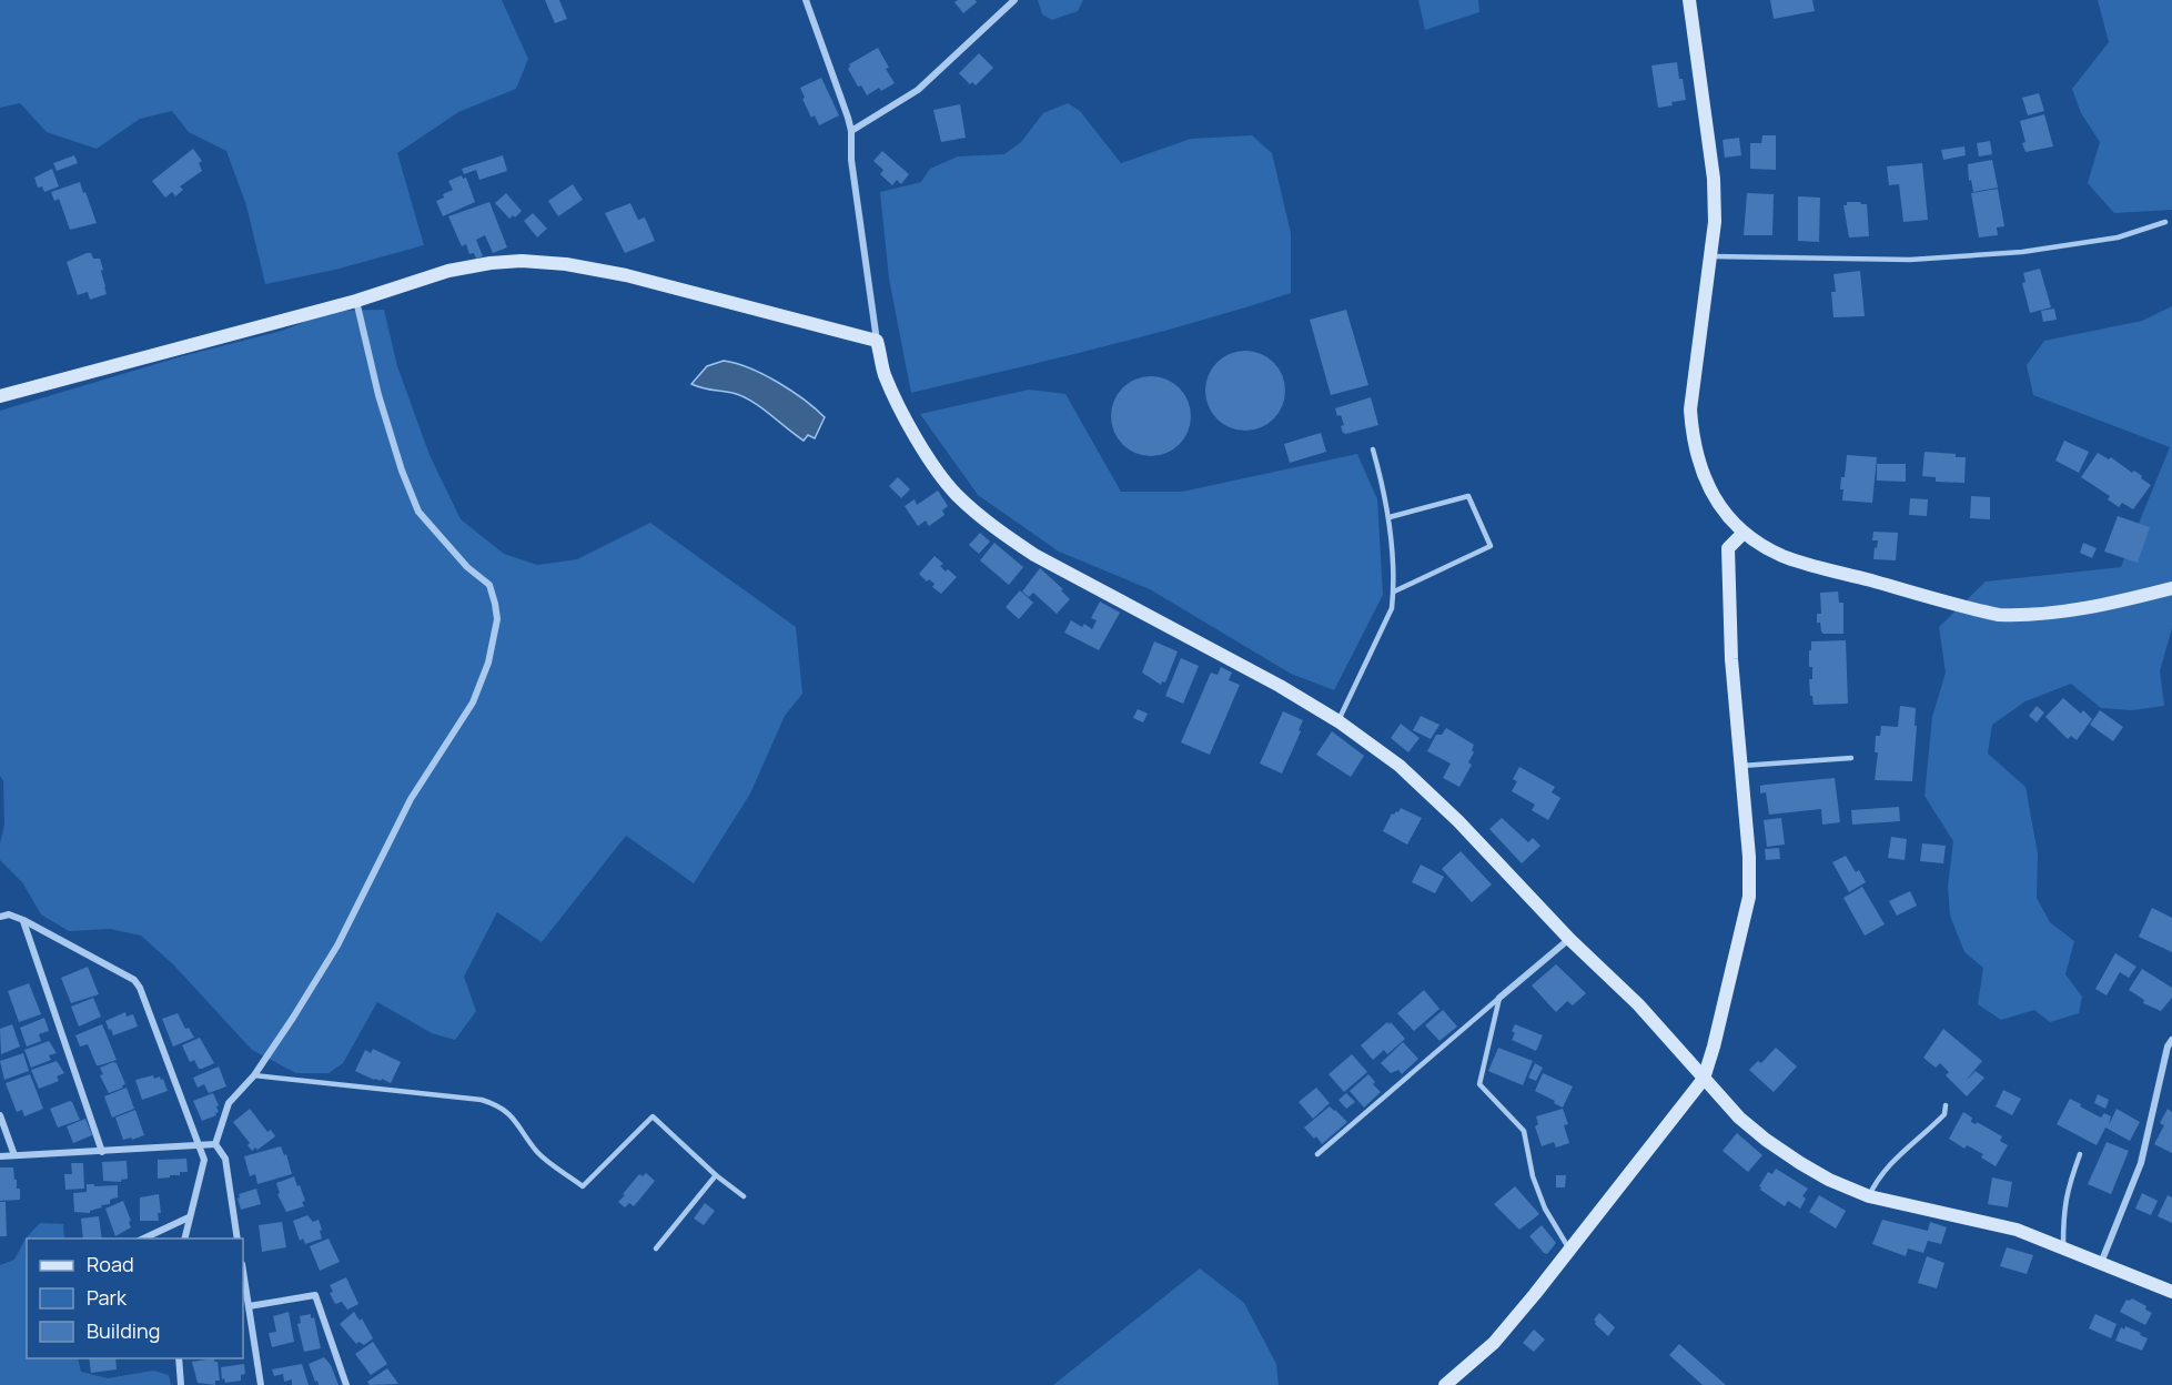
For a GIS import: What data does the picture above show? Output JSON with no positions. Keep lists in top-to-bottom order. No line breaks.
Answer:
{"legend":["Road","Park","Building"]}
